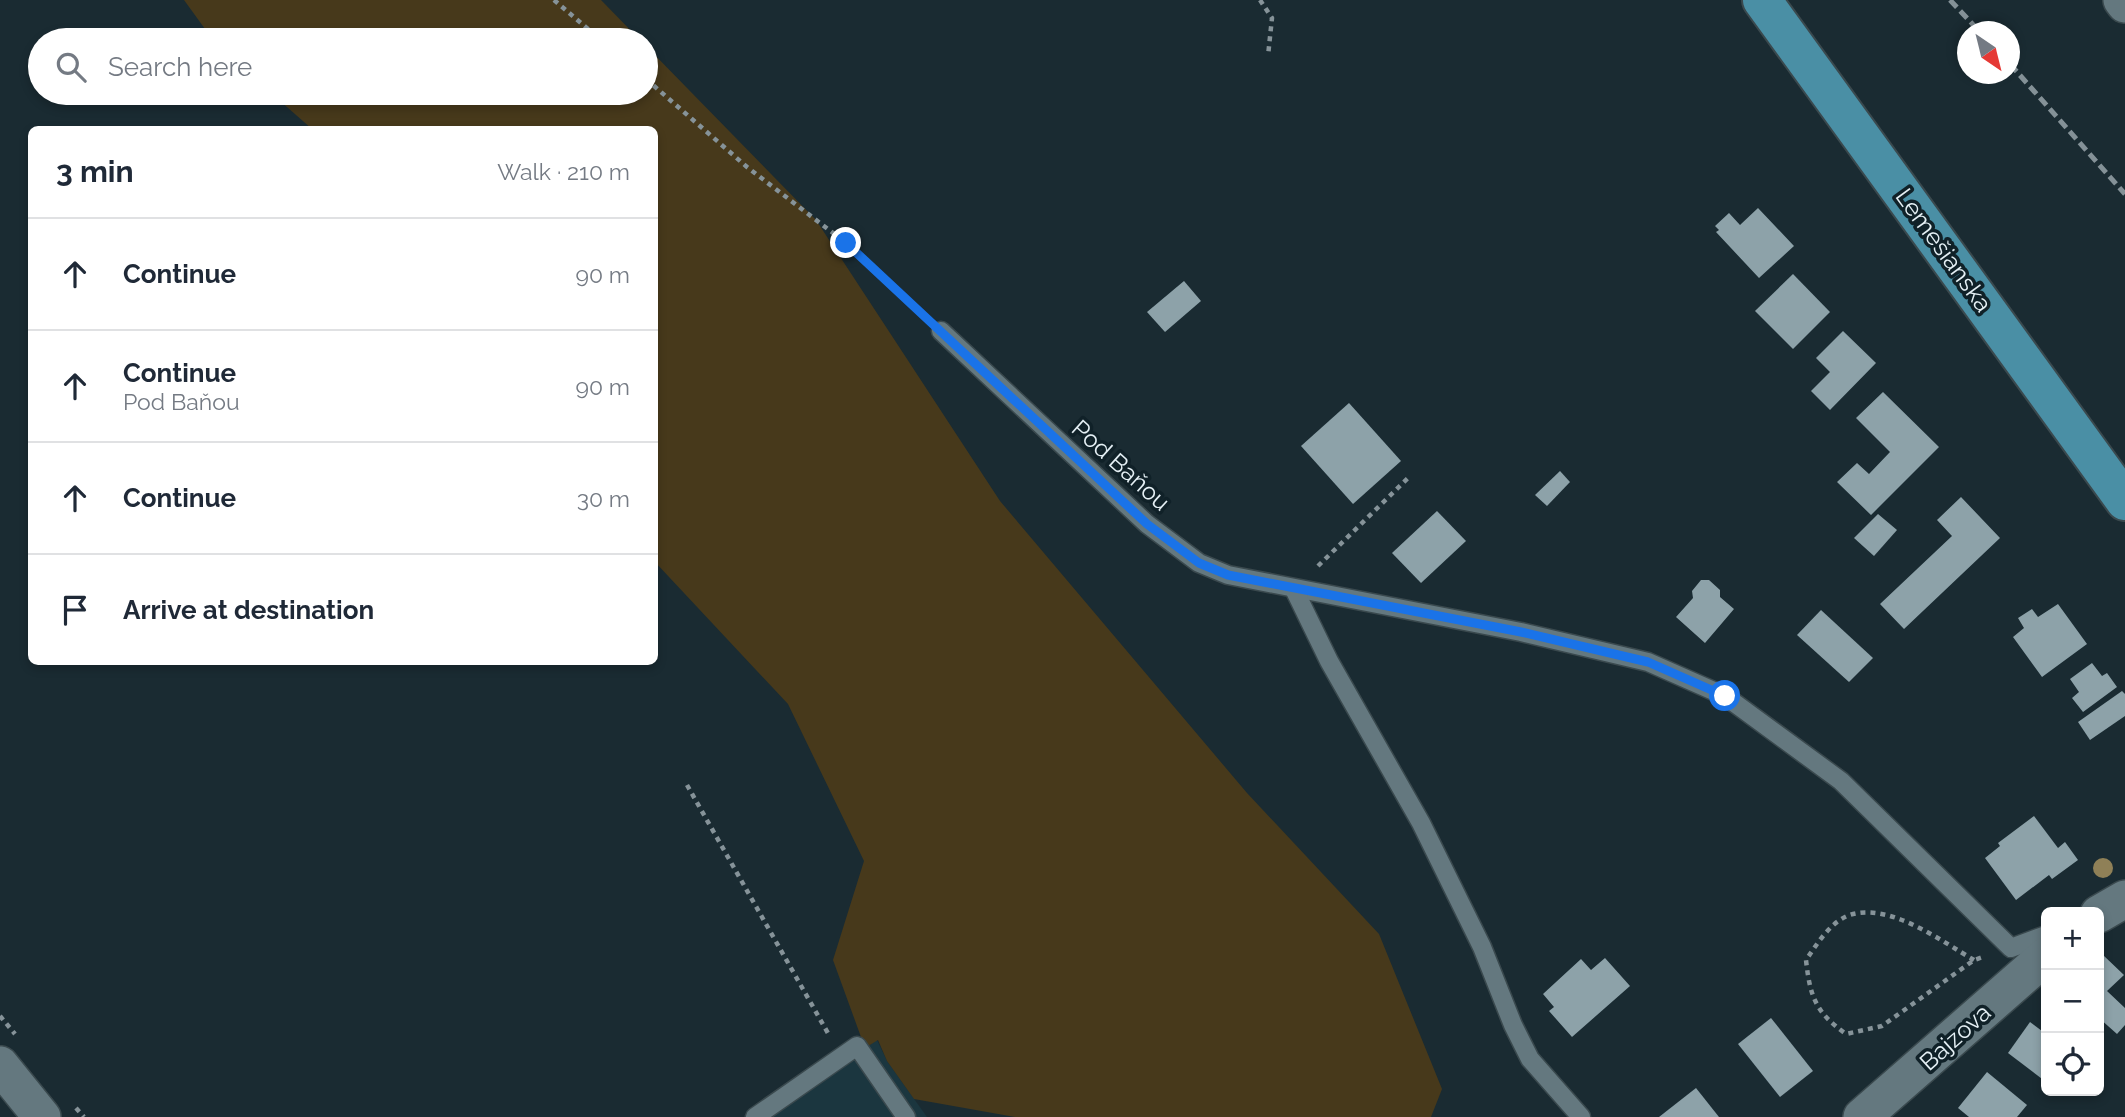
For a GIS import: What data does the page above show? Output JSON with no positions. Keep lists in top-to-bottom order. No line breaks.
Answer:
{"streets":{"main road":["Lemešianska"],"street":["Bajzova"],"lane":["Pod Baňou"]},"north":"bottom right","page":{"search":"Search here","heading":["3 min","Walk · 210 m"],"list":[["Continue","90 m"],["Continue","Pod Baňou","90 m"],["Continue","30 m"],"Arrive at destination"],"map_buttons":["+","−"]}}
